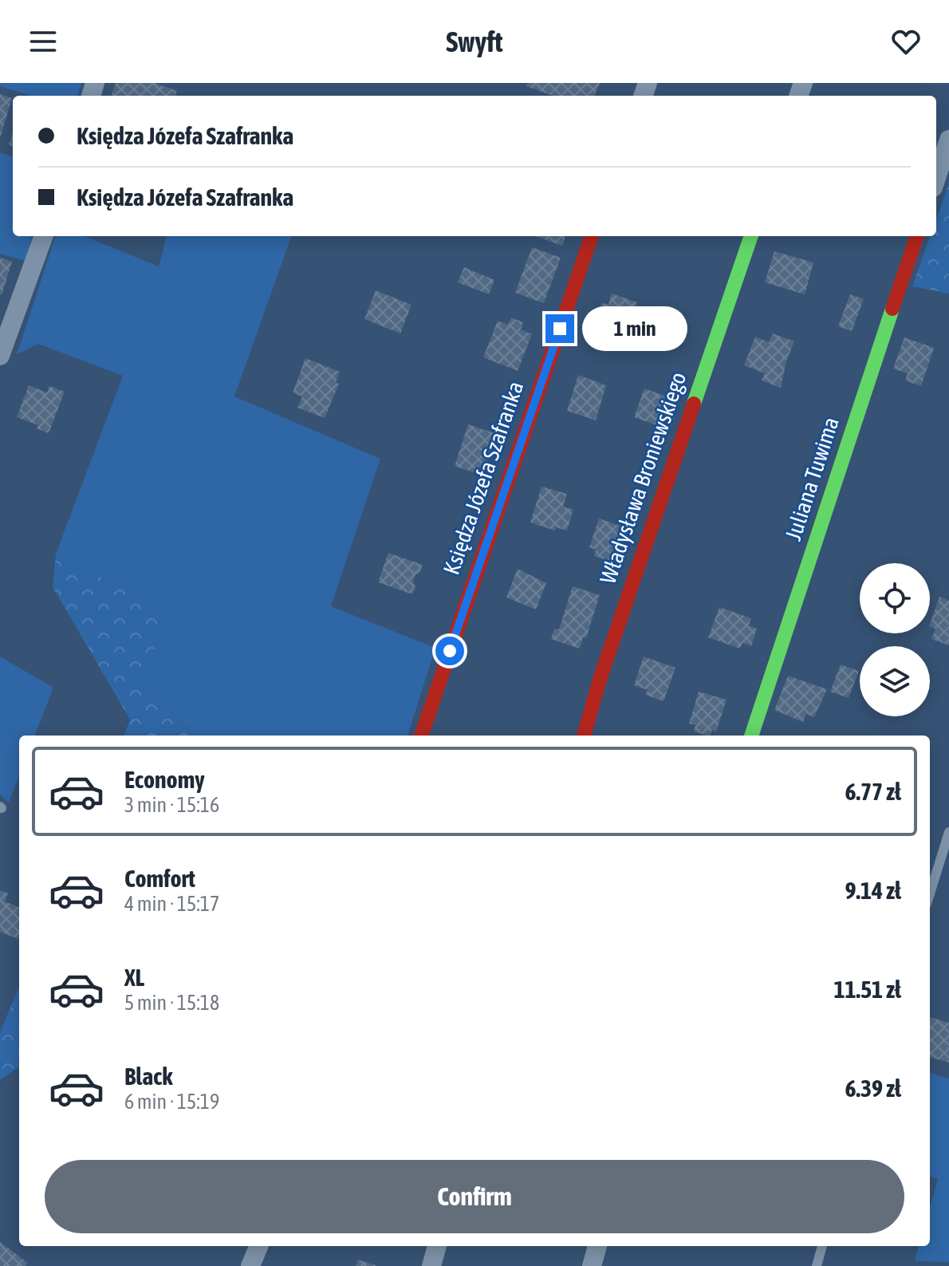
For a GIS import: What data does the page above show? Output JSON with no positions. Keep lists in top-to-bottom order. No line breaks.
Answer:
{"streets":{"street":["Księdza Józefa Szafranka","Władysława Broniewskiego","Juliana Tuwima"]},"page":{"header":"Swyft","banner":["Księdza Józefa Szafranka","Księdza Józefa Szafranka"],"bubble":"1 min","list":[{"name":"Economy","note":"3 min · 15:16","value":"6.77 zł"},{"name":"Comfort","note":"4 min · 15:17","value":"9.14 zł"},{"name":"XL","note":"5 min · 15:18","value":"11.51 zł"},{"name":"Black","note":"6 min · 15:19","value":"6.39 zł"}],"buttons":"Confirm"}}
